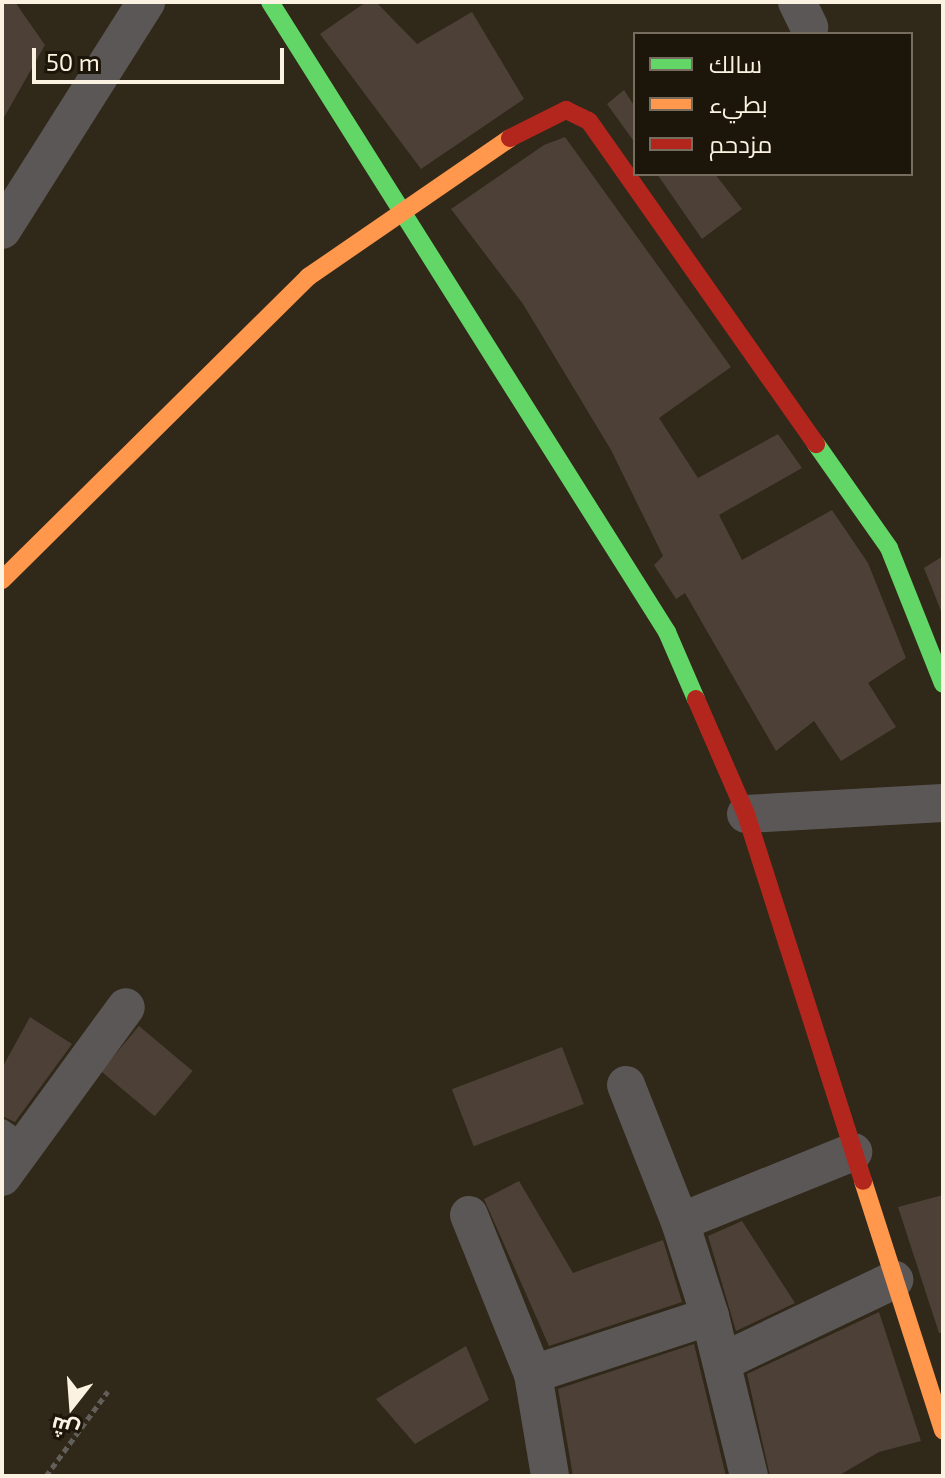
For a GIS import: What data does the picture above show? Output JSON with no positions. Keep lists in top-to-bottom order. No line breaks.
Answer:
{"legend":["سالك","بطيء","مزدحم"],"scale_bar":"50 m","north":"bottom"}
